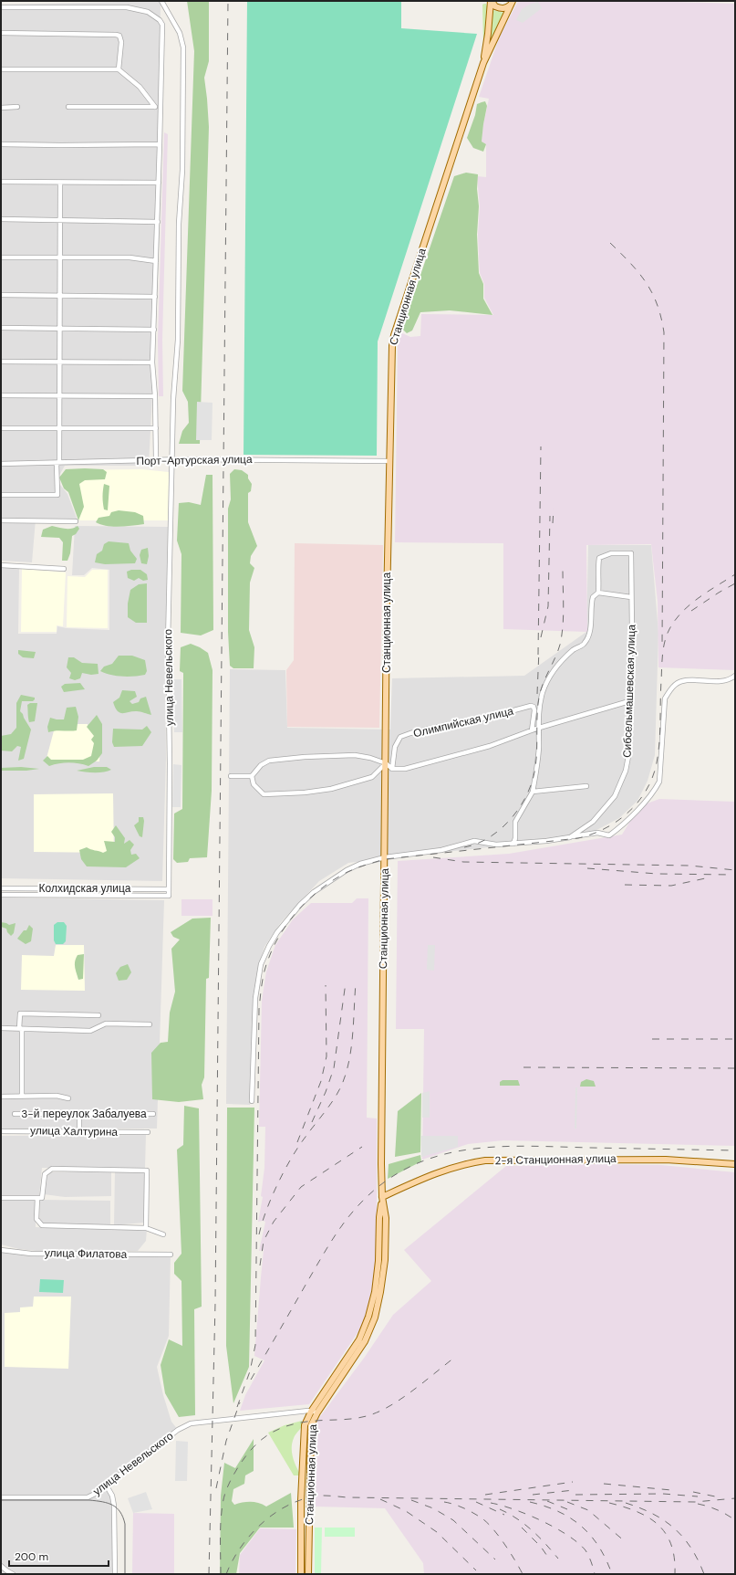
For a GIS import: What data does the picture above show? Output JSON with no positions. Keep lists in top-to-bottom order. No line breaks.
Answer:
{"streets":{"main road":["Станционная улица","2-я Станционная улица"],"street":["Порт-Артурская улица","улица Невельского","Сибсельмашевская улица","Олимпийская улица","Колхидская улица","3-й переулок Забалуева","улица Халтурина","улица Филатова"]},"crossings":[["Станционная улица","Порт-Артурская улица"],["Станционная улица","улица Невельского"],["Станционная улица","Сибсельмашевская улица"],["Станционная улица","2-я Станционная улица"],["Порт-Артурская улица","улица Невельского"],["улица Невельского","Колхидская улица"]],"scale_bar":"200 m"}
